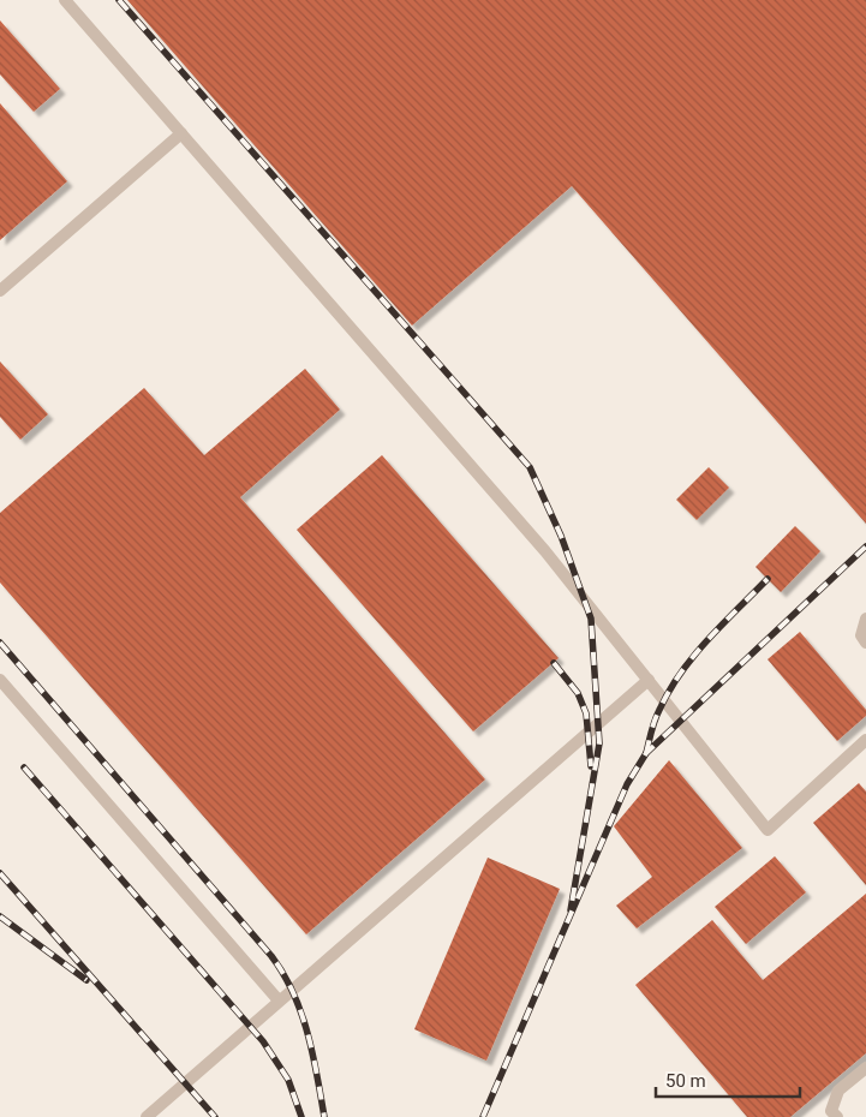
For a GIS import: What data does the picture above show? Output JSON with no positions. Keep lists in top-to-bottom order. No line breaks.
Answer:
{"scale_bar":"50 m"}
